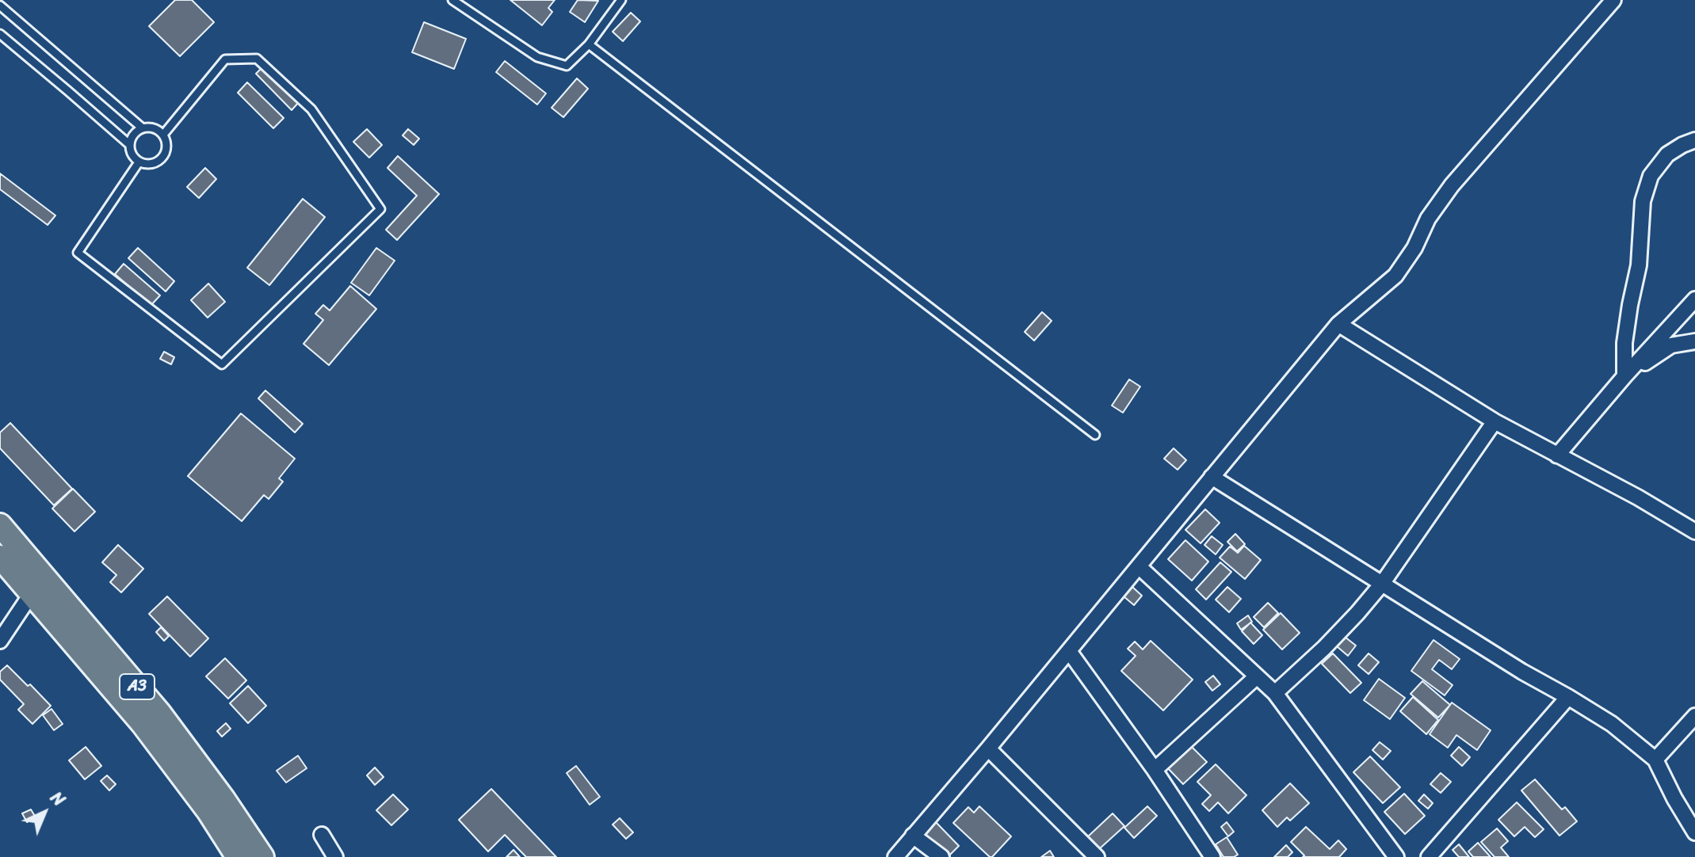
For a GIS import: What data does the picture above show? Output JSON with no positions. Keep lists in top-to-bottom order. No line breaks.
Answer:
{"streets":{"highway":["A3"]},"north":"top right"}
